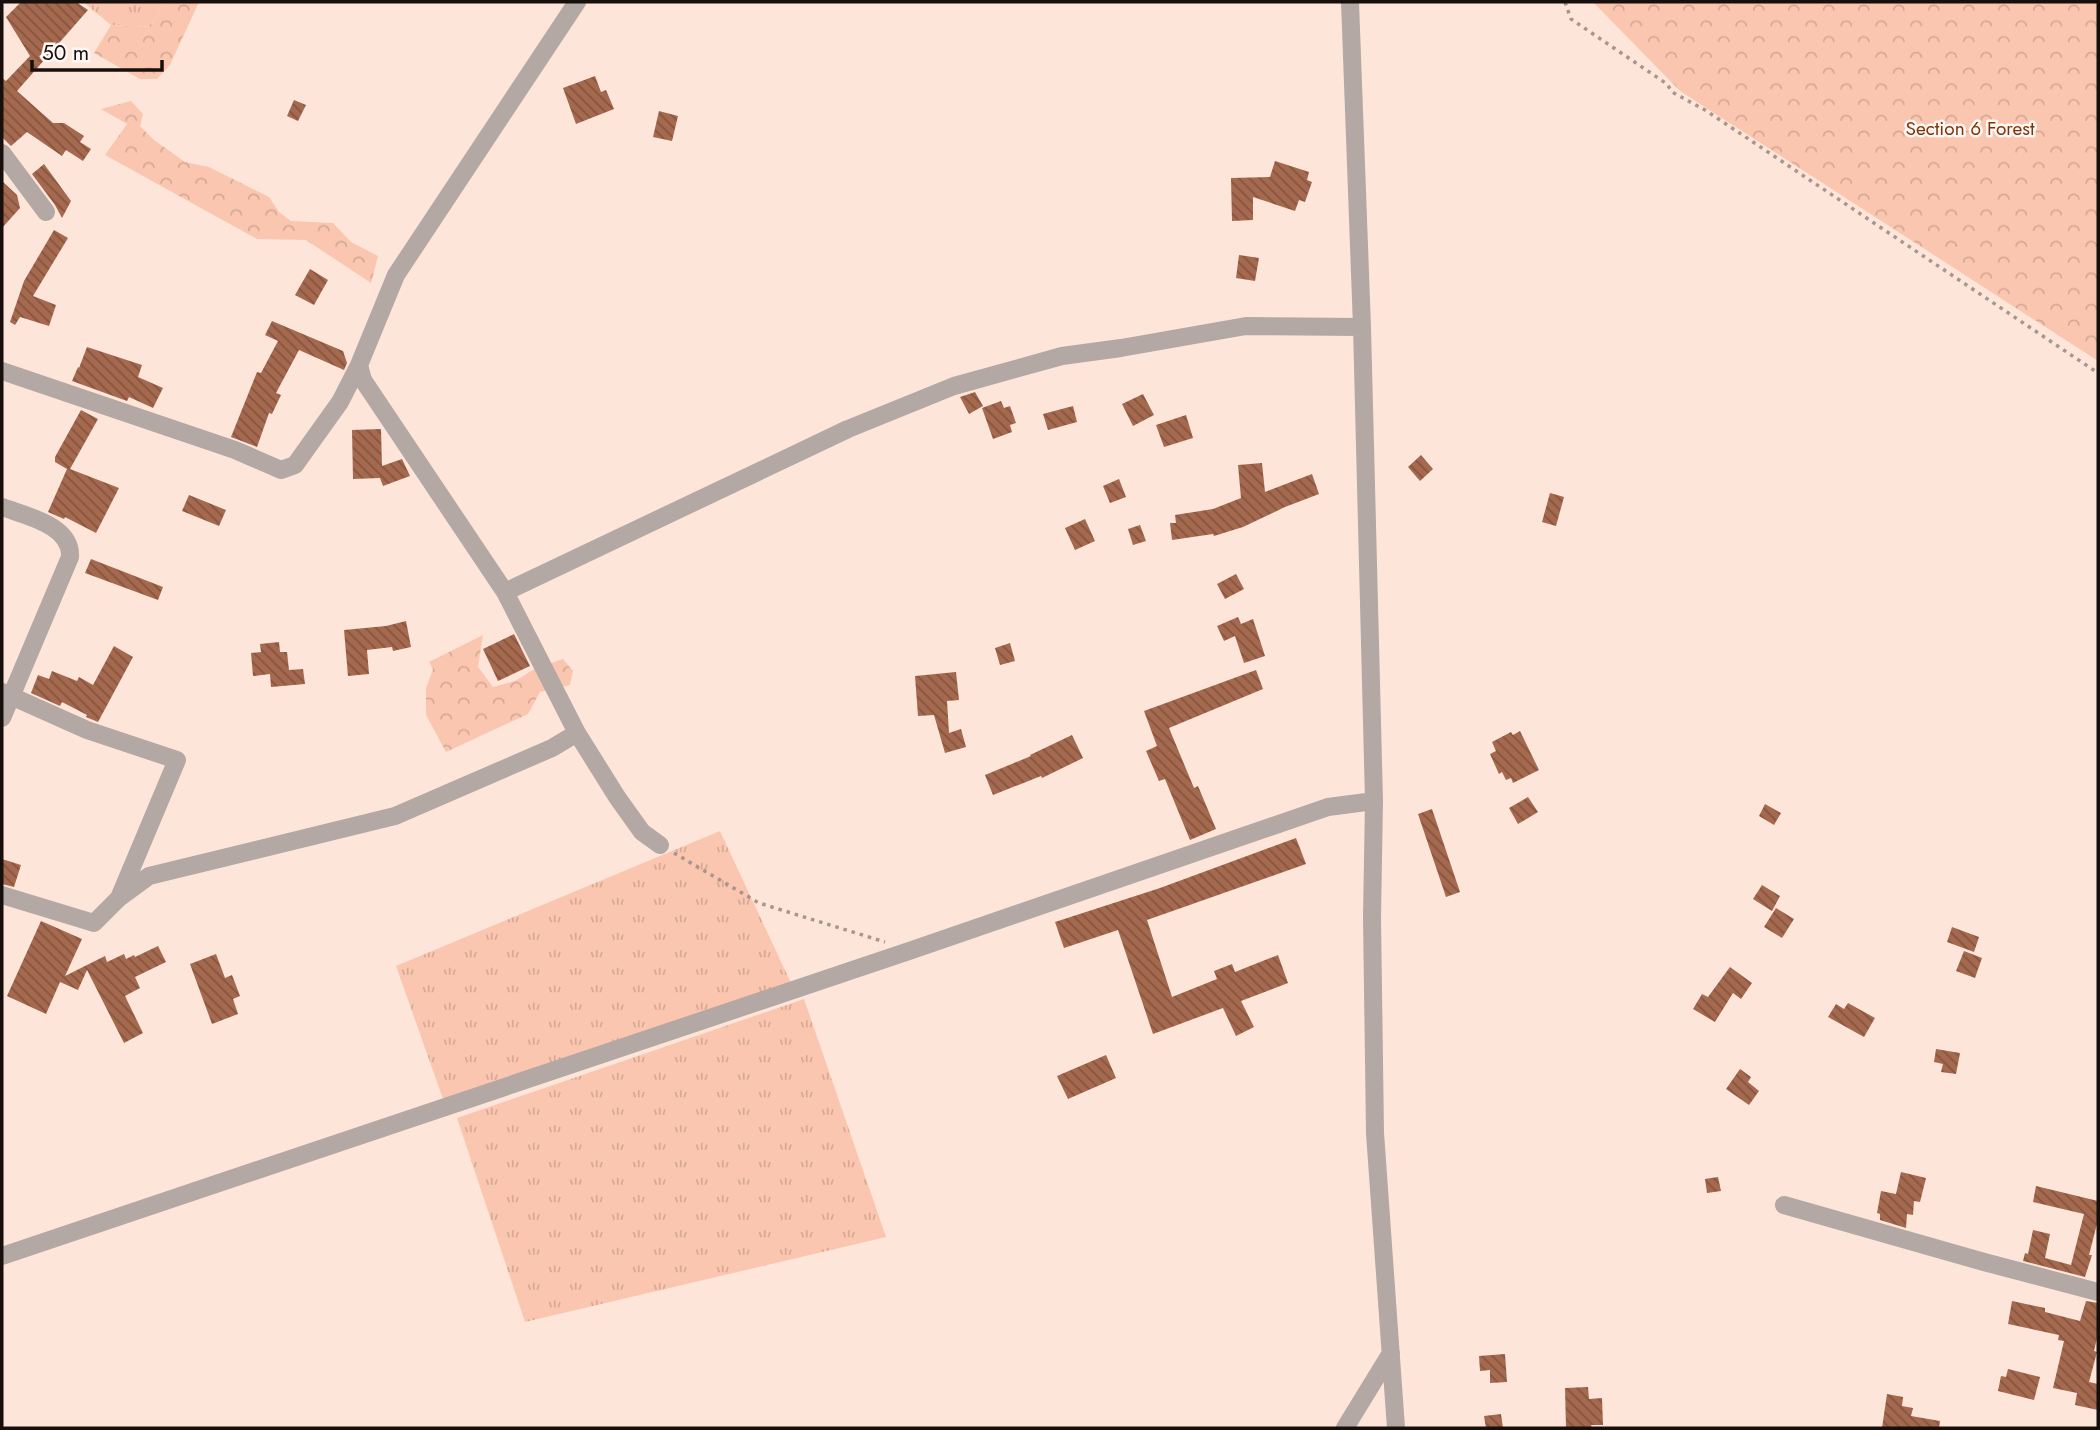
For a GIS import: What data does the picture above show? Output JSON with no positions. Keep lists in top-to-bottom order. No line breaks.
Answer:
{"parks":["Section 6 Forest"],"scale_bar":"50 m"}
